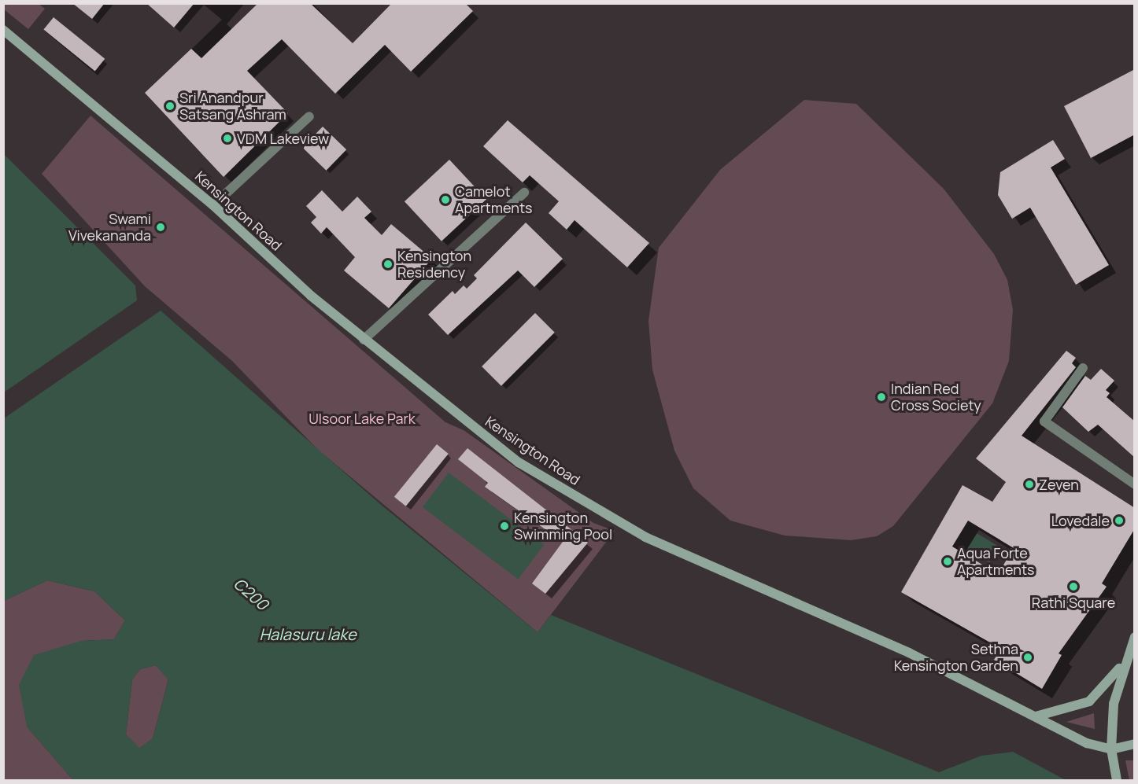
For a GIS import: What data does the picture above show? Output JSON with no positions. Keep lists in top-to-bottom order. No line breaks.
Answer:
{"streets":{"main road":["Kensington Road"]},"water":["C200","Halasuru lake"],"parks":["Ulsoor Lake Park"],"places":["Sri Anandpur Satsang Ashram","VDM Lakeview","Camelot Apartments","Swami Vivekananda","Kensington Residency","Indian Red Cross Society","Zeven","Lovedale","Kensington Swimming Pool","Aqua Forte Apartments","Rathi Square","Sethna Kensington Garden"]}
